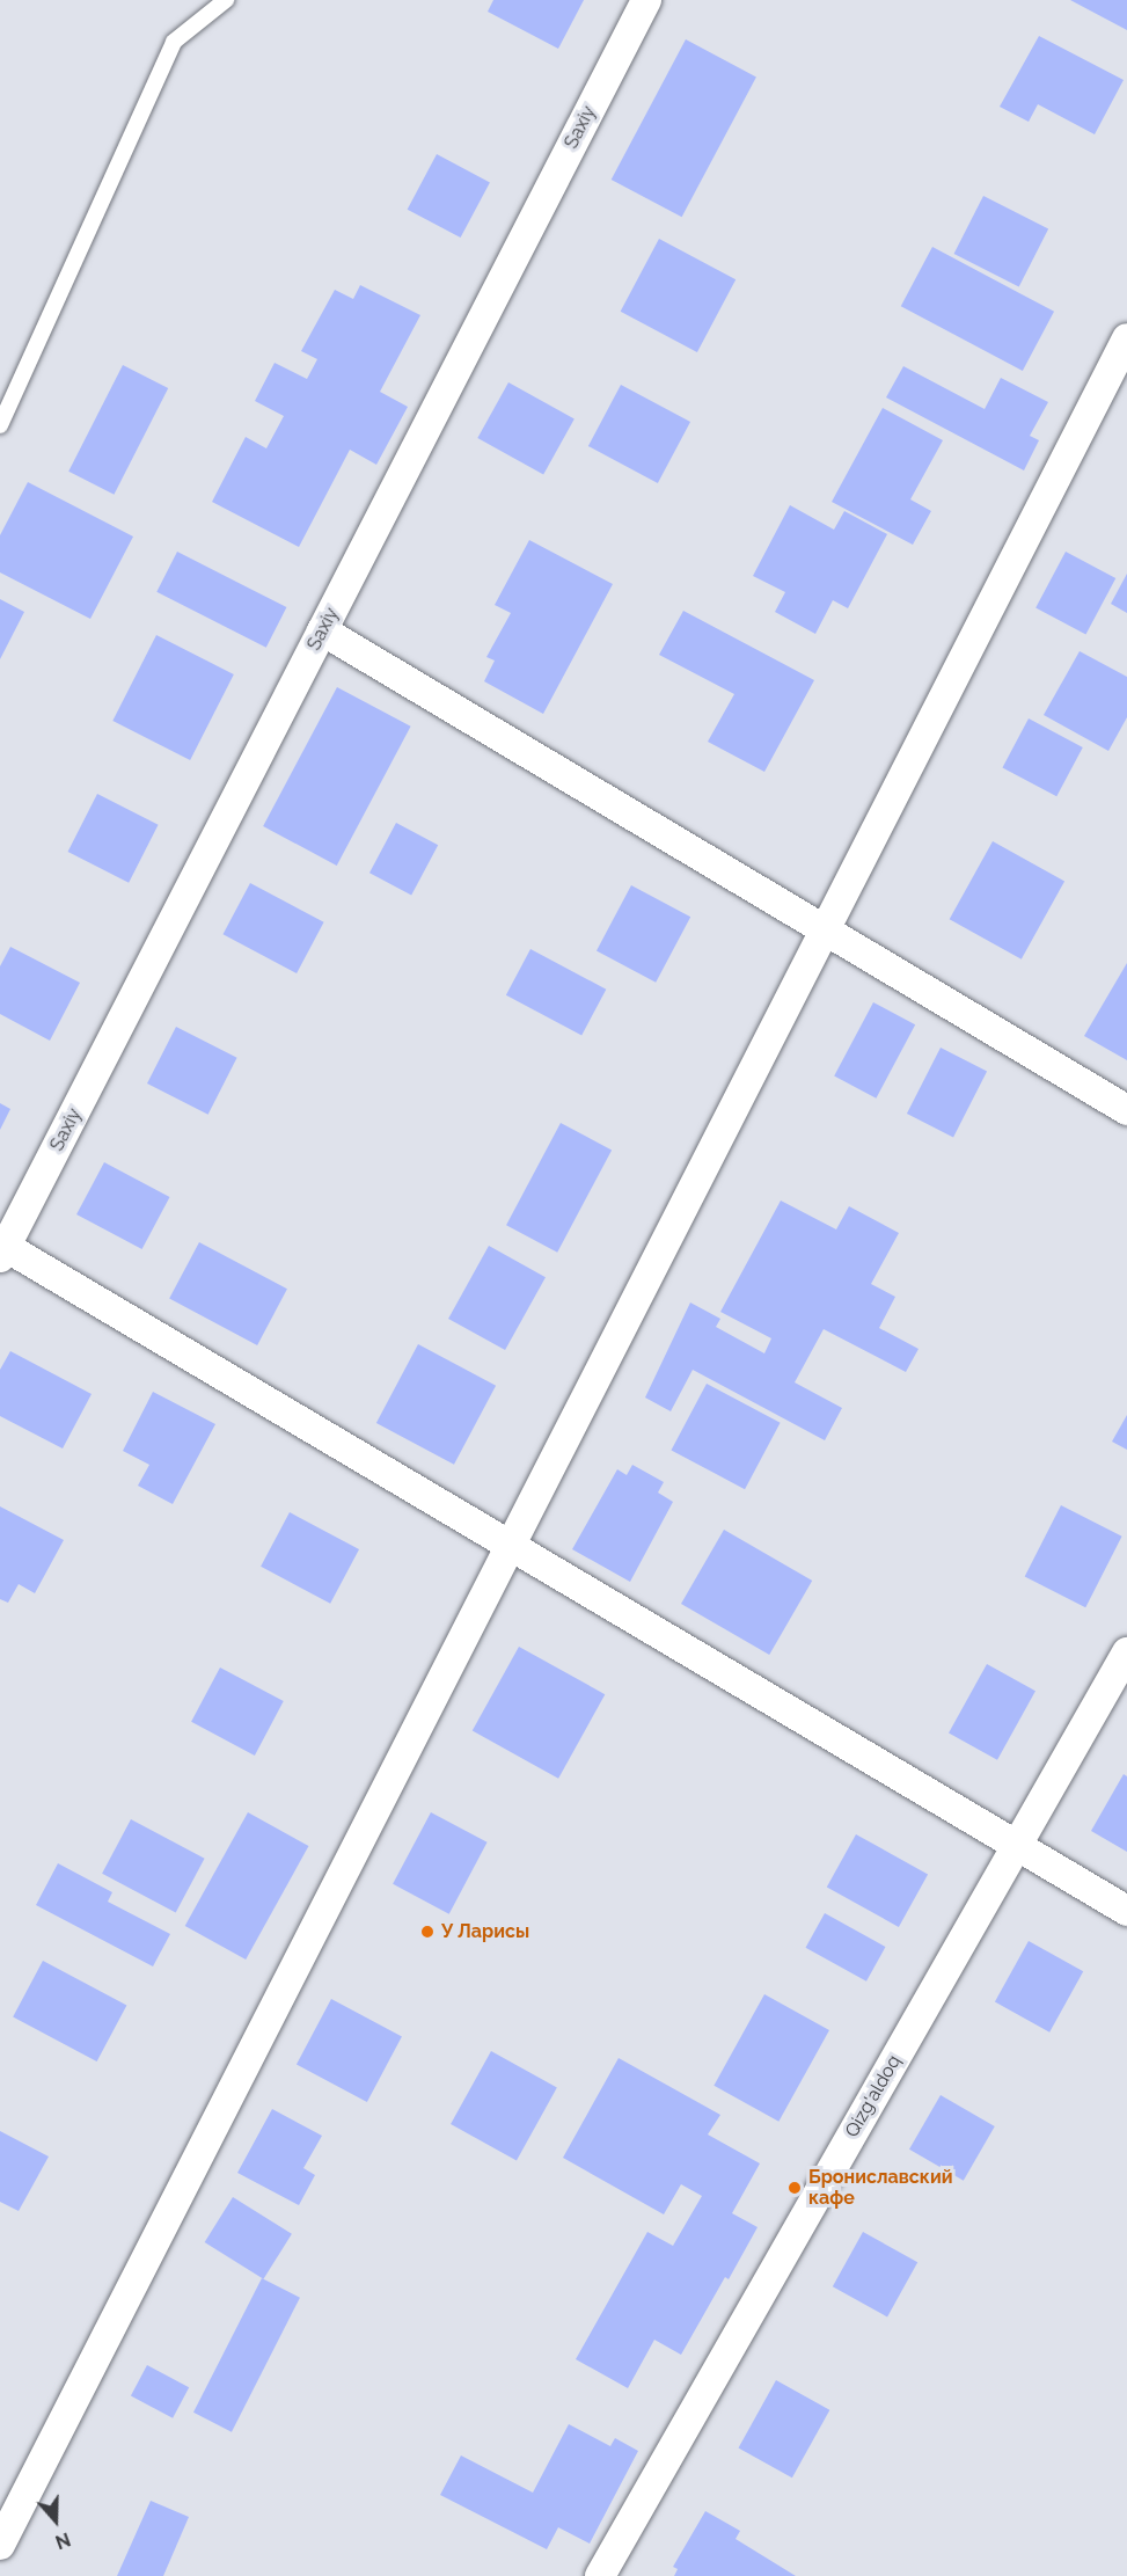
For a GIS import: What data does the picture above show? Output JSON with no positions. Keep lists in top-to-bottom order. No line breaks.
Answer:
{"streets":{"street":["Saxiy","Qizg'aldoq"]},"places":["У Ларисы","Брониславский кафе"],"north":"bottom"}
